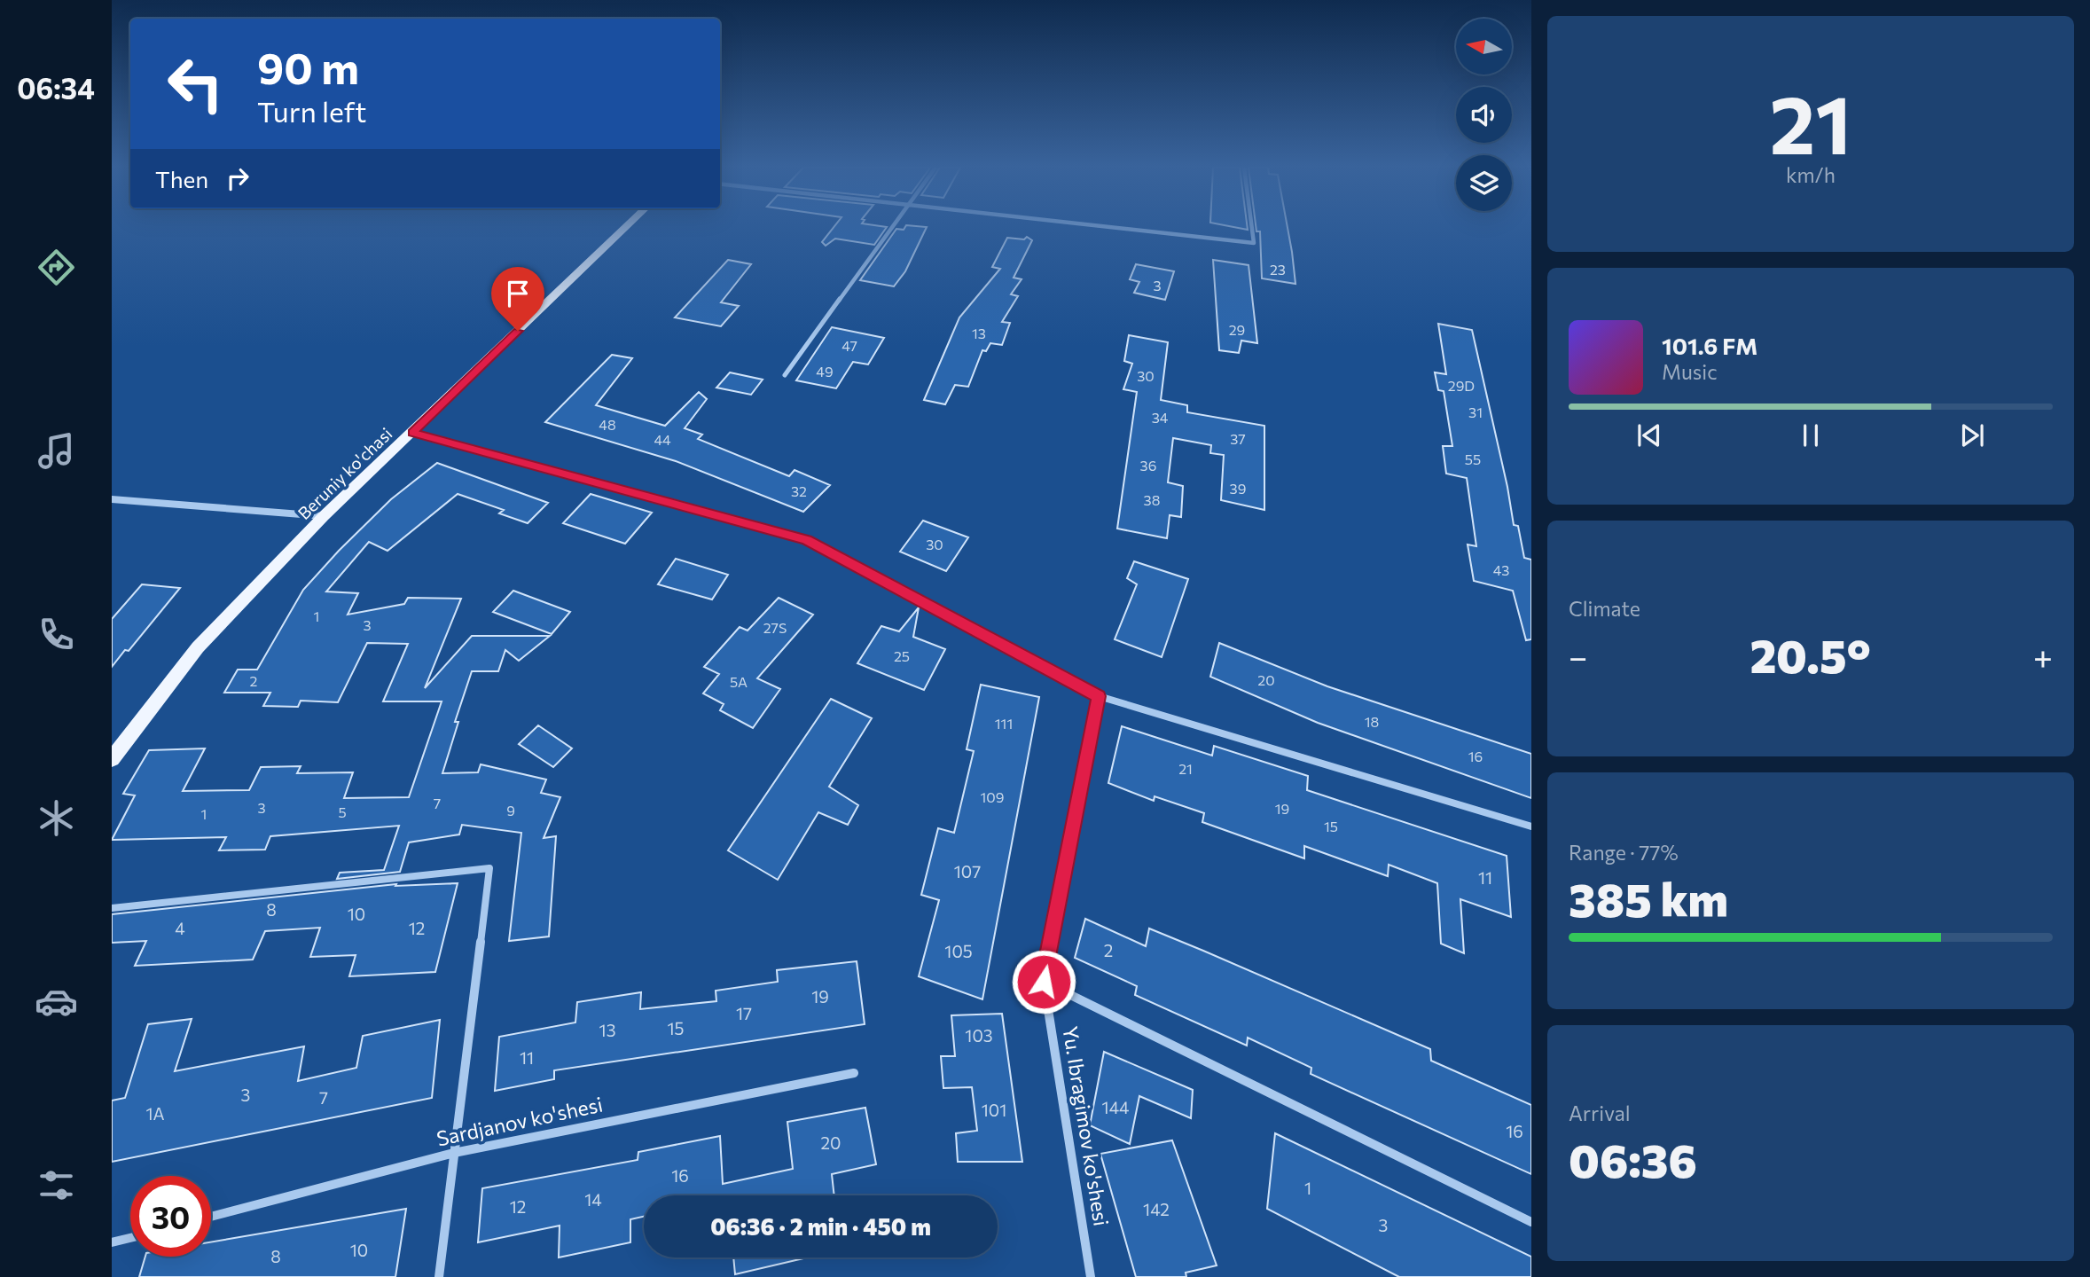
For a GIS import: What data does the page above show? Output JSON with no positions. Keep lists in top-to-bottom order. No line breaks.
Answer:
{"streets":{"main road":["Beruniy ko'chasi"],"street":["Sardjanov ko'shesi","Yu. Ibragimov ko'shesi"]},"house_numbers":["23","3","29","13","47","49","30","29D","31","34","48","37","44","55","36","39","32","38","30","43","1","3","27S","25","20","2","5A","18","111","16","21","109","7","3","19","9","5","1","15","107","11","8","10","4","12","2","105","19","17","15","13","103","11","3","7","144","101","1A","16","20","16","1","14","12","142","3","10","8"],"north":"left","page":{"tabs":"06:34","tile":[["21","km/h"],"Climate",["Range · 77%","385 km"],["Arrival","06:36"]],"turn":["90 m","Turn left"],"then":"Then","song":["101.6 FM","Music"],"heat":["−","20.5°","+"],"limit":"30","trip":"06:36 · 2 min · 450 m"}}
